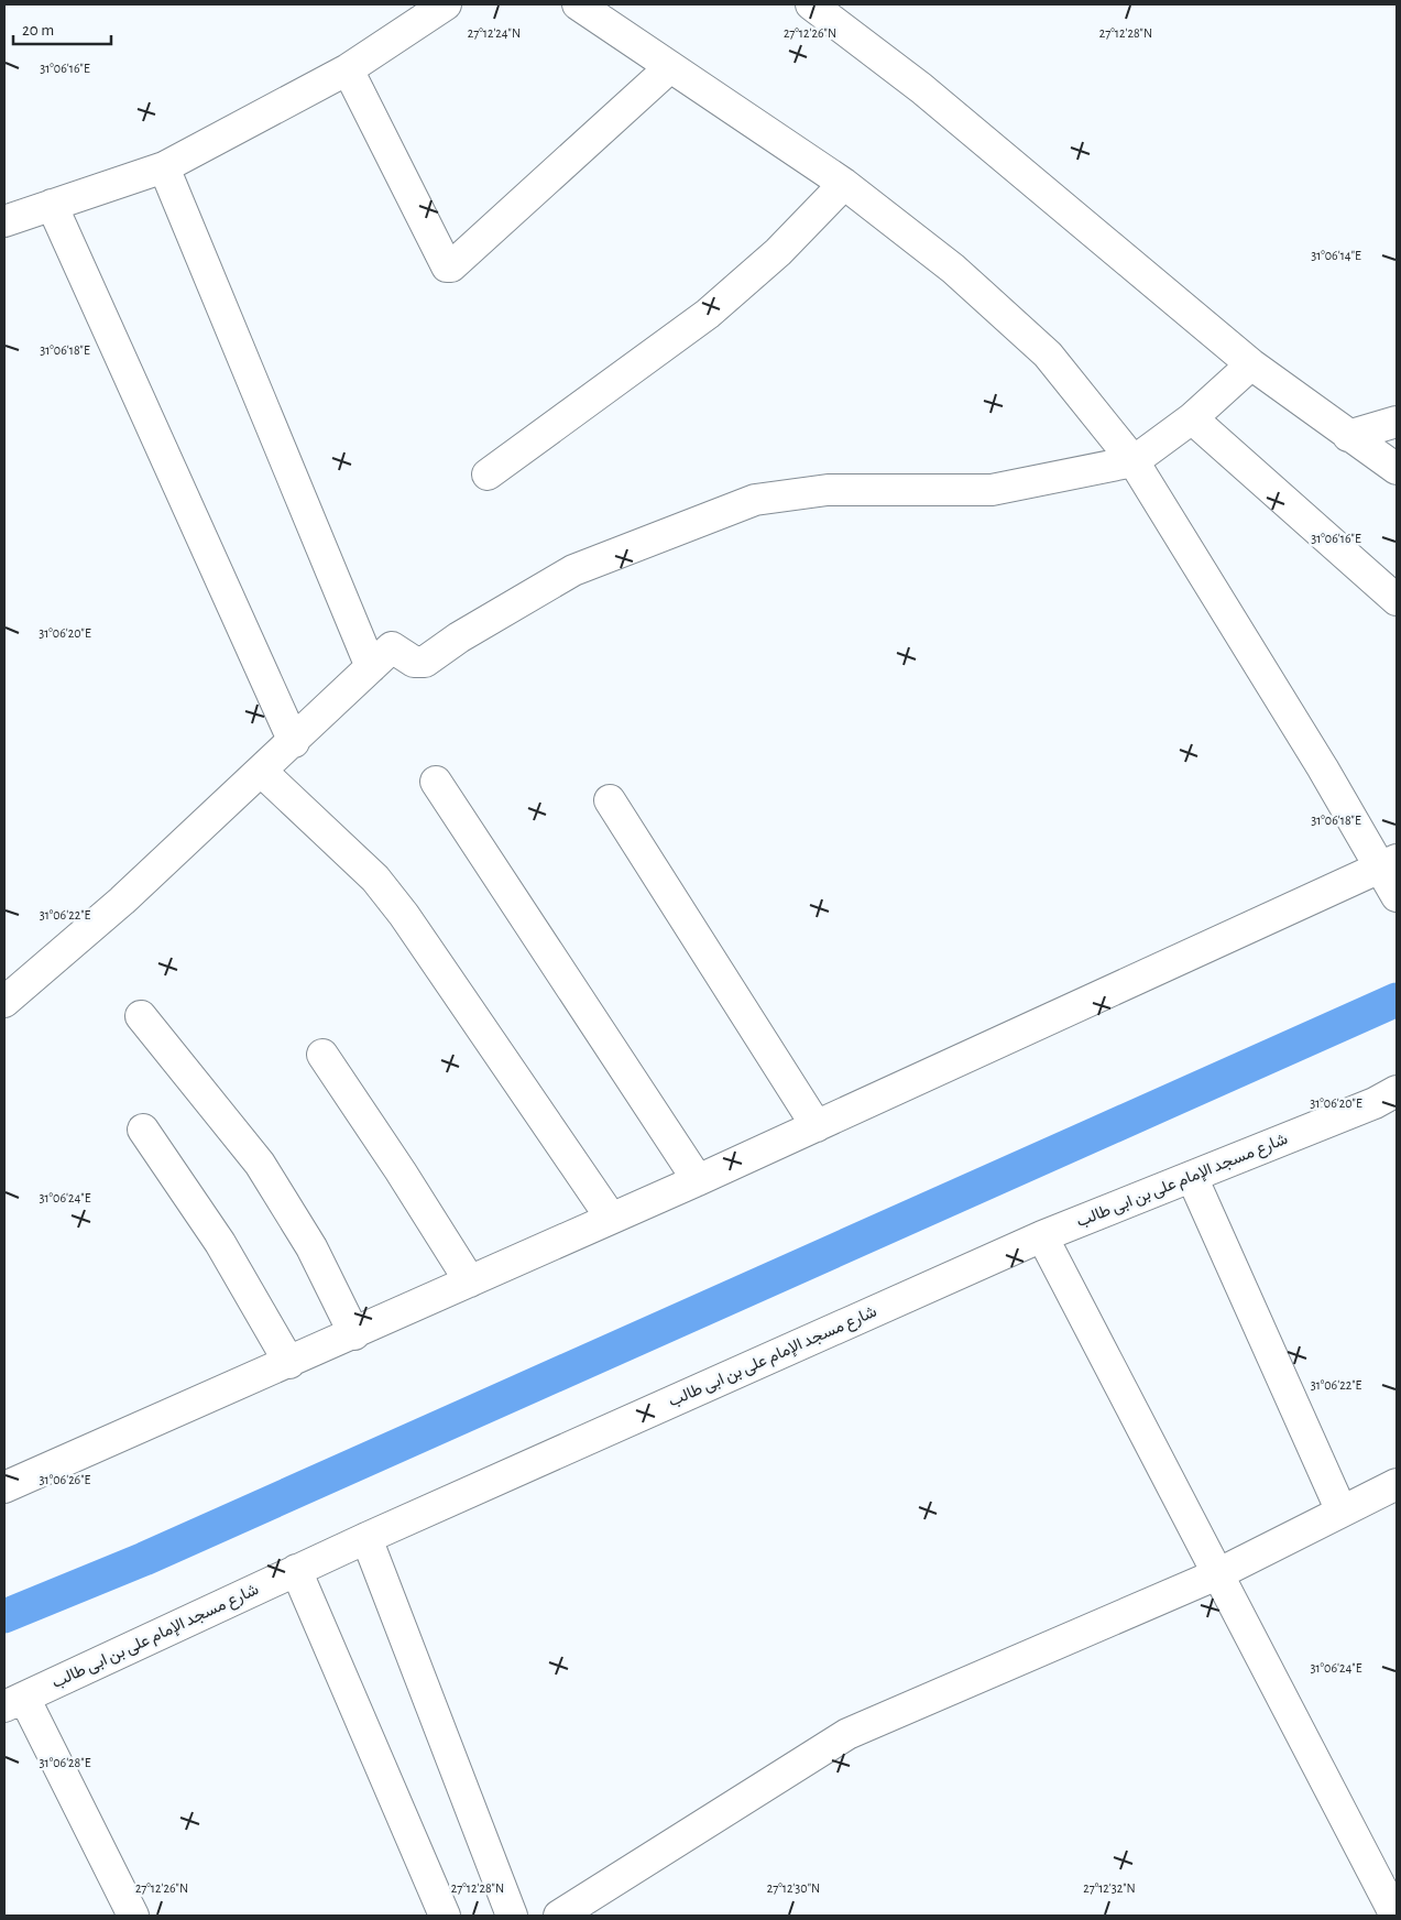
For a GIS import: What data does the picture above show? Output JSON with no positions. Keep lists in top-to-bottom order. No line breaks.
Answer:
{"streets":{"street":["شارع مسجد الإمام على بن ابى طالب"]},"scale_bar":"20 m","coordinates":["27°12'26\"N","27°12'28\"N","27°12'24\"N","31°06'16\"E","31°06'14\"E","31°06'18\"E","31°06'20\"E","31°06'22\"E","31°06'24\"E","31°06'26\"E","31°06'28\"E","27°12'30\"N","27°12'32\"N"]}
